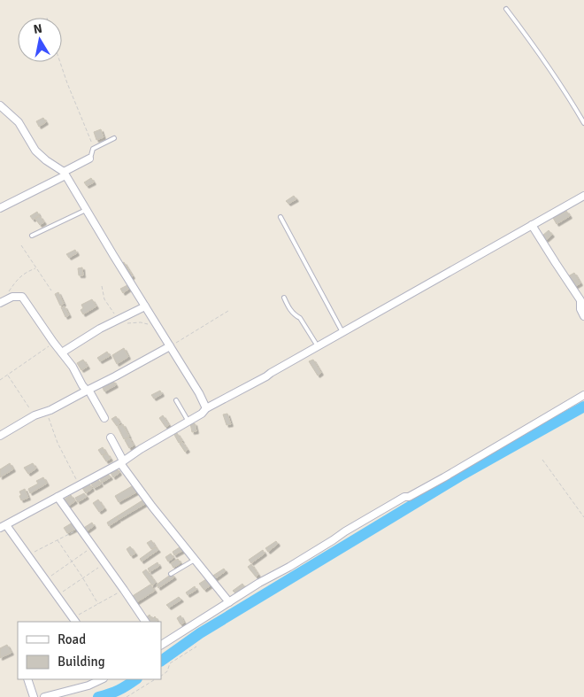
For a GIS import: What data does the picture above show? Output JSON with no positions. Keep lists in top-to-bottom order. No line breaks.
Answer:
{"legend":["Road","Building"],"north":"top"}
